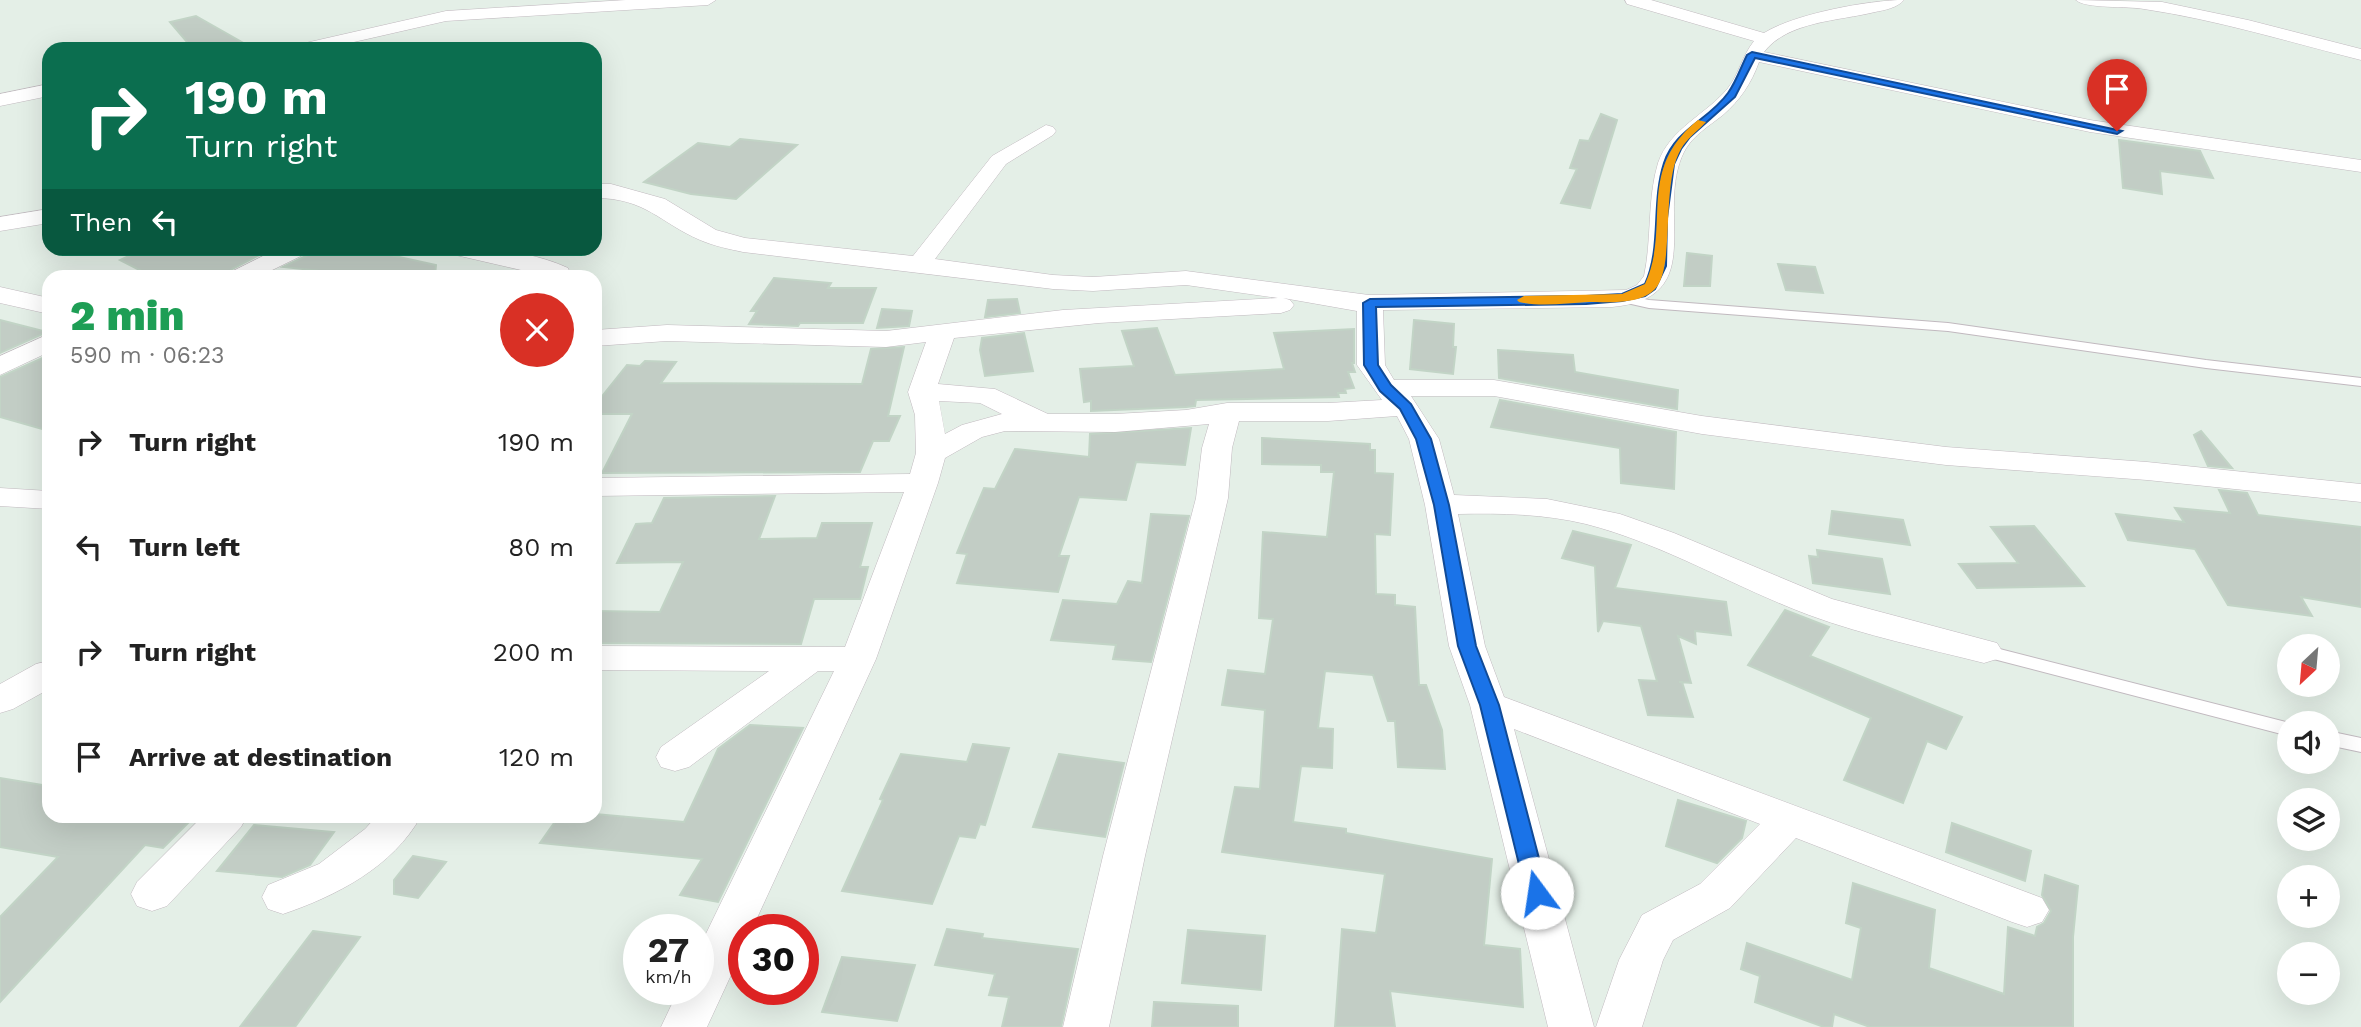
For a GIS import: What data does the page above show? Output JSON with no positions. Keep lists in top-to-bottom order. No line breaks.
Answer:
{"north":"bottom left","page":{"turn":["190 m","Turn right"],"then":"Then","heading":["2 min","590 m · 06:23"],"list":[{"name":"Turn right","value":"190 m"},{"name":"Turn left","value":"80 m"},{"name":"Turn right","value":"200 m"},{"name":"Arrive at destination","value":"120 m"}],"map_buttons":["+","−"],"speed":"27 km/h","limit":"30"}}
